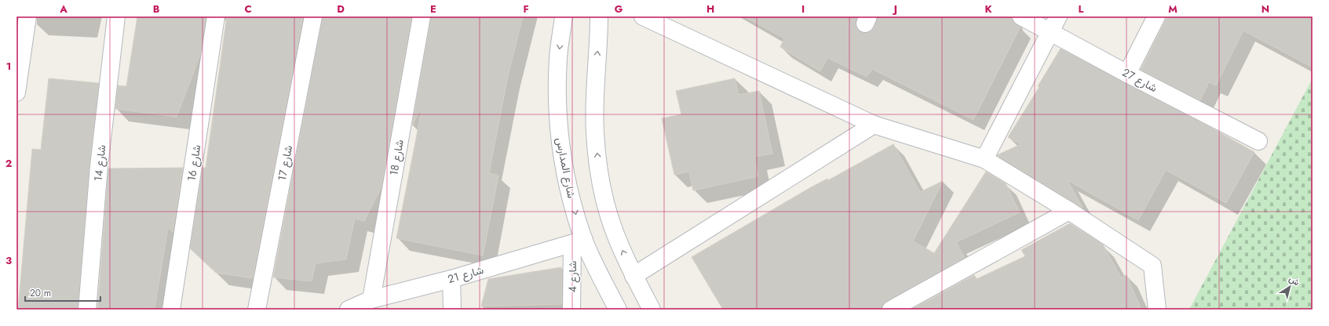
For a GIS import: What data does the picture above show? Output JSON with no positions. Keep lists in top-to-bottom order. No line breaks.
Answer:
{"streets":{"street":["شارع 27","شارع 18","شارع 14","شارع 16","شارع 17","شارع المدارس","شارع 21","شارع 4"]},"crossings":[["شارع 18","شارع 21"],["شارع المدارس","شارع 21"],["شارع المدارس","شارع 4"],["شارع 21","شارع 4"]],"scale_bar":"20 m","north":"top right","grid":{"columns":["A","B","C","D","E","F","G","H","I","J","K","L","M","N"],"rows":["1","2","3"]}}
